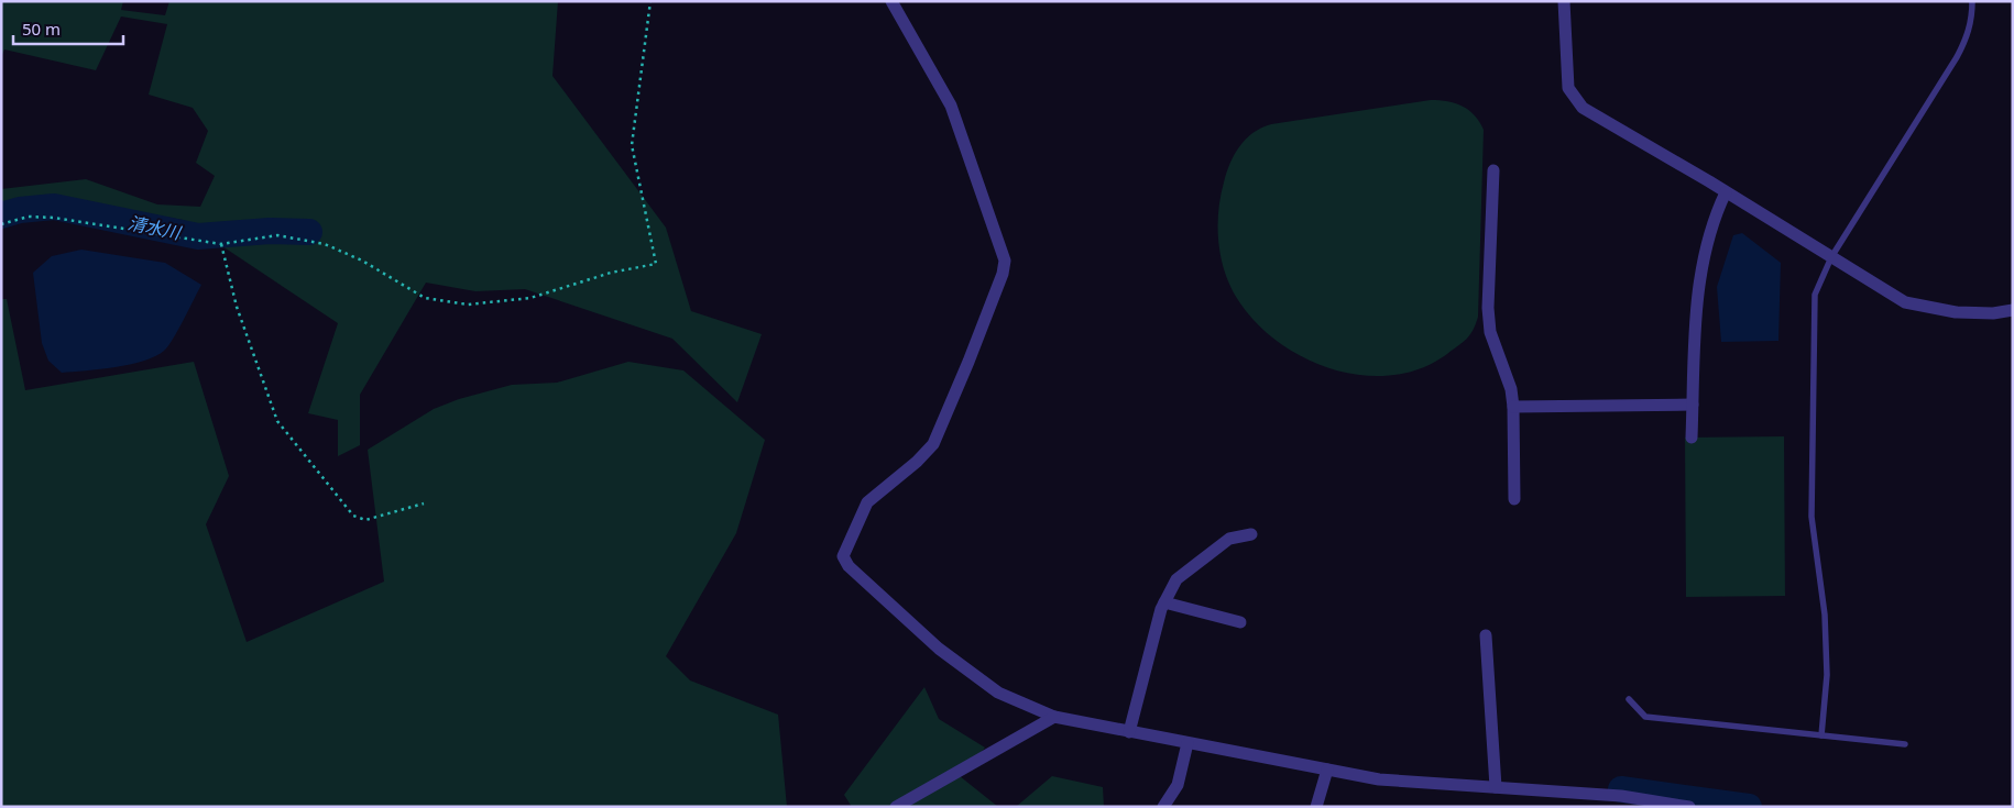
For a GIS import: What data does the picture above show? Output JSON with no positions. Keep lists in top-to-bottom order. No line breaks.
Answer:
{"water":["清水川"],"scale_bar":"50 m"}
